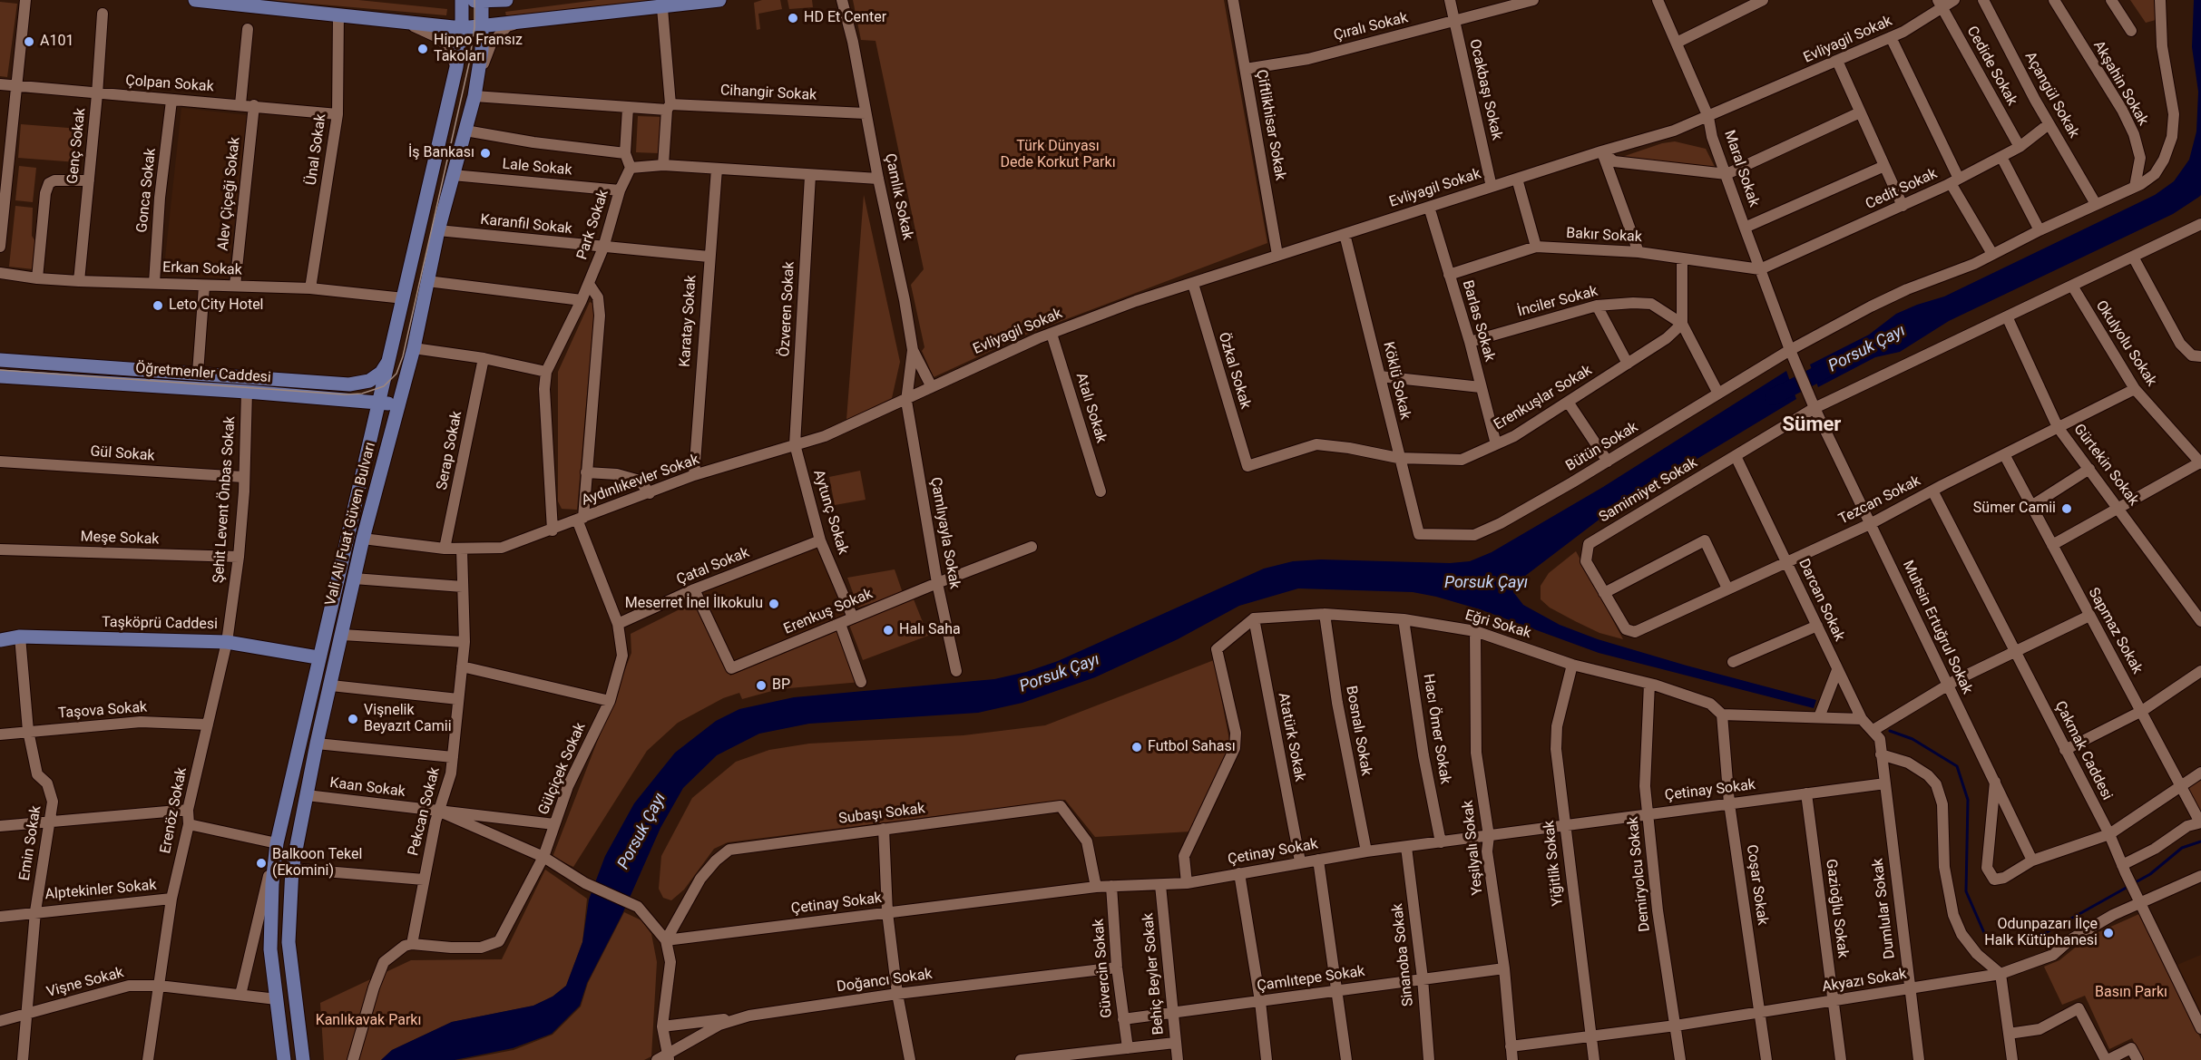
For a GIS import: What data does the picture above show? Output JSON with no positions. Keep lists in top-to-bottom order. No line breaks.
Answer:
{"streets":{"main road":["Öğretmenler Caddesi","Vali Ali Fuat Güven Bulvarı","Taşköprü Caddesi"],"street":["Çıralı Sokak","Evliyagil Sokak","Cedide Sokak","Akşahin Sokak","Çolpan Sokak","Ocakbaşı Sokak","Cihangir Sokak","Açangül Sokak","Çiftlikhisar Sokak","Genç Sokak","Ünal Sokak","Lale Sokak","Maral Sokak","Cedit Sokak","Gonca Sokak","Alev Çiçeği Sokak","Çamlık Sokak","Karanfil Sokak","Park Sokak","Bakır Sokak","Erkan Sokak","İnciler Sokak","Özveren Sokak","Karatay Sokak","Barlas Sokak","Okulyolu Sokak","Özkal Sokak","Köklü Sokak","Erenkuşlar Sokak","Atalı Sokak","Bütün Sokak","Serap Sokak","Gül Sokak","Gürtekin Sokak","Aydınlıkevler Sokak","Samimiyet Sokak","Şehit Levent Önbas Sokak","Tezcan Sokak","Aytunç Sokak","Çamlıyayla Sokak","Meşe Sokak","Çatal Sokak","Darcan Sokak","Erenkuş Sokak","Eğri Sokak","Muhsin Ertuğrul Sokak","Sapmaz Sokak","Taşova Sokak","Hacı Ömer Sokak","Bosnalı Sokak","Atatürk Sokak","Çakmak Caddesi","Gülçiçek Sokak","Kaan Sokak","Çetinay Sokak","Erenöz Sokak","Pekcan Sokak","Subaşı Sokak","Emin Sokak","Yeşilyalı Sokak","Yiğitlik Sokak","Demiryolcu Sokak","Coşar Sokak","Alptekinler Sokak","Gazioğlu Sokak","Dumlular Sokak","Sinanoba Sokak","Güvercin Sokak","Behiç Beyler Sokak","Çamlıtepe Sokak","Doğancı Sokak","Akyazı Sokak","Vişne Sokak"]},"crossings":[["Çıralı Sokak","Ocakbaşı Sokak"],["Çıralı Sokak","Çiftlikhisar Sokak"],["Evliyagil Sokak","Cedide Sokak"],["Evliyagil Sokak","Ocakbaşı Sokak"],["Evliyagil Sokak","Çiftlikhisar Sokak"],["Evliyagil Sokak","Maral Sokak"],["Evliyagil Sokak","Barlas Sokak"],["Evliyagil Sokak","Özkal Sokak"],["Evliyagil Sokak","Köklü Sokak"],["Evliyagil Sokak","Atalı Sokak"],["Evliyagil Sokak","Aydınlıkevler Sokak"],["Cedide Sokak","Cedit Sokak"],["Akşahin Sokak","Bütün Sokak"],["Çolpan Sokak","Genç Sokak"],["Çolpan Sokak","Ünal Sokak"],["Çolpan Sokak","Gonca Sokak"],["Çolpan Sokak","Alev Çiçeği Sokak"],["Cihangir Sokak","Çamlık Sokak"],["Cihangir Sokak","Vali Ali Fuat Güven Bulvarı"],["Açangül Sokak","Cedit Sokak"],["Açangül Sokak","Bütün Sokak"],["Genç Sokak","Erkan Sokak"],["Ünal Sokak","Erkan Sokak"],["Lale Sokak","Park Sokak"],["Lale Sokak","Vali Ali Fuat Güven Bulvarı"],["Maral Sokak","Cedit Sokak"],["Maral Sokak","Bakır Sokak"],["Maral Sokak","Bütün Sokak"],["Maral Sokak","Muhsin Ertuğrul Sokak"],["Cedit Sokak","Bakır Sokak"],["Gonca Sokak","Erkan Sokak"],["Alev Çiçeği Sokak","Erkan Sokak"],["Çamlık Sokak","Aydınlıkevler Sokak"],["Çamlık Sokak","Çamlıyayla Sokak"],["Karanfil Sokak","Park Sokak"],["Karanfil Sokak","Karatay Sokak"],["Karanfil Sokak","Vali Ali Fuat Güven Bulvarı"],["Park Sokak","Aydınlıkevler Sokak"],["Bakır Sokak","Barlas Sokak"],["Erkan Sokak","Vali Ali Fuat Güven Bulvarı"],["İnciler Sokak","Barlas Sokak"],["İnciler Sokak","Erenkuşlar Sokak"],["Özveren Sokak","Aydınlıkevler Sokak"],["Özveren Sokak","Aytunç Sokak"],["Karatay Sokak","Aydınlıkevler Sokak"],["Barlas Sokak","Erenkuşlar Sokak"],["Okulyolu Sokak","Samimiyet Sokak"],["Okulyolu Sokak","Tezcan Sokak"],["Özkal Sokak","Erenkuşlar Sokak"],["Öğretmenler Caddesi","Şehit Levent Önbas Sokak"],["Öğretmenler Caddesi","Vali Ali Fuat Güven Bulvarı"],["Köklü Sokak","Erenkuşlar Sokak"],["Köklü Sokak","Bütün Sokak"],["Serap Sokak","Aydınlıkevler Sokak"],["Gül Sokak","Şehit Levent Önbas Sokak"],["Gürtekin Sokak","Samimiyet Sokak"],["Gürtekin Sokak","Tezcan Sokak"],["Aydınlıkevler Sokak","Aytunç Sokak"],["Aydınlıkevler Sokak","Vali Ali Fuat Güven Bulvarı"],["Aydınlıkevler Sokak","Çamlıyayla Sokak"],["Aydınlıkevler Sokak","Gülçiçek Sokak"],["Aydınlıkevler Sokak","Pekcan Sokak"],["Samimiyet Sokak","Tezcan Sokak"],["Samimiyet Sokak","Darcan Sokak"],["Samimiyet Sokak","Muhsin Ertuğrul Sokak"],["Şehit Levent Önbas Sokak","Meşe Sokak"],["Şehit Levent Önbas Sokak","Taşköprü Caddesi"],["Şehit Levent Önbas Sokak","Erenöz Sokak"],["Tezcan Sokak","Darcan Sokak"],["Tezcan Sokak","Muhsin Ertuğrul Sokak"],["Tezcan Sokak","Sapmaz Sokak"],["Tezcan Sokak","Çakmak Caddesi"],["Aytunç Sokak","Çatal Sokak"],["Aytunç Sokak","Erenkuş Sokak"],["Vali Ali Fuat Güven Bulvarı","Taşköprü Caddesi"],["Vali Ali Fuat Güven Bulvarı","Kaan Sokak"],["Vali Ali Fuat Güven Bulvarı","Vişne Sokak"],["Çamlıyayla Sokak","Erenkuş Sokak"],["Çatal Sokak","Erenkuş Sokak"],["Çatal Sokak","Gülçiçek Sokak"],["Taşköprü Caddesi","Erenöz Sokak"],["Taşköprü Caddesi","Emin Sokak"],["Eğri Sokak","Hacı Ömer Sokak"],["Eğri Sokak","Bosnalı Sokak"],["Eğri Sokak","Atatürk Sokak"],["Eğri Sokak","Yeşilyalı Sokak"],["Eğri Sokak","Yiğitlik Sokak"],["Eğri Sokak","Demiryolcu Sokak"],["Eğri Sokak","Coşar Sokak"],["Taşova Sokak","Erenöz Sokak"],["Taşova Sokak","Emin Sokak"],["Hacı Ömer Sokak","Çetinay Sokak"],["Bosnalı Sokak","Çetinay Sokak"],["Atatürk Sokak","Çetinay Sokak"],["Çakmak Caddesi","Akyazı Sokak"],["Gülçiçek Sokak","Kaan Sokak"],["Gülçiçek Sokak","Pekcan Sokak"],["Kaan Sokak","Pekcan Sokak"],["Çetinay Sokak","Subaşı Sokak"],["Çetinay Sokak","Yeşilyalı Sokak"],["Çetinay Sokak","Yiğitlik Sokak"],["Çetinay Sokak","Demiryolcu Sokak"],["Çetinay Sokak","Coşar Sokak"],["Çetinay Sokak","Gazioğlu Sokak"],["Çetinay Sokak","Dumlular Sokak"],["Çetinay Sokak","Sinanoba Sokak"],["Çetinay Sokak","Güvercin Sokak"],["Çetinay Sokak","Behiç Beyler Sokak"],["Erenöz Sokak","Alptekinler Sokak"],["Erenöz Sokak","Vişne Sokak"],["Emin Sokak","Alptekinler Sokak"],["Emin Sokak","Vişne Sokak"],["Yeşilyalı Sokak","Çamlıtepe Sokak"],["Yeşilyalı Sokak","Akyazı Sokak"],["Yiğitlik Sokak","Akyazı Sokak"],["Demiryolcu Sokak","Akyazı Sokak"],["Coşar Sokak","Akyazı Sokak"],["Gazioğlu Sokak","Akyazı Sokak"],["Dumlular Sokak","Akyazı Sokak"],["Sinanoba Sokak","Çamlıtepe Sokak"],["Güvercin Sokak","Çamlıtepe Sokak"],["Güvercin Sokak","Doğancı Sokak"],["Behiç Beyler Sokak","Çamlıtepe Sokak"]],"districts":["Sümer"],"water":["Porsuk Çayı"],"parks":["Türk Dünyası Dede Korkut Parkı","Basın Parkı","Kanlıkavak Parkı"],"places":["HD Et Center","A101","Hippo Fransız Takoları","İş Bankası","Leto City Hotel","Sümer Camii","Meserret İnel İlkokulu","Halı Saha","BP","Vişnelik Beyazıt Camii","Futbol Sahası","Balkoon Tekel (Ekomini)","Odunpazarı İlçe Halk Kütüphanesi"]}
